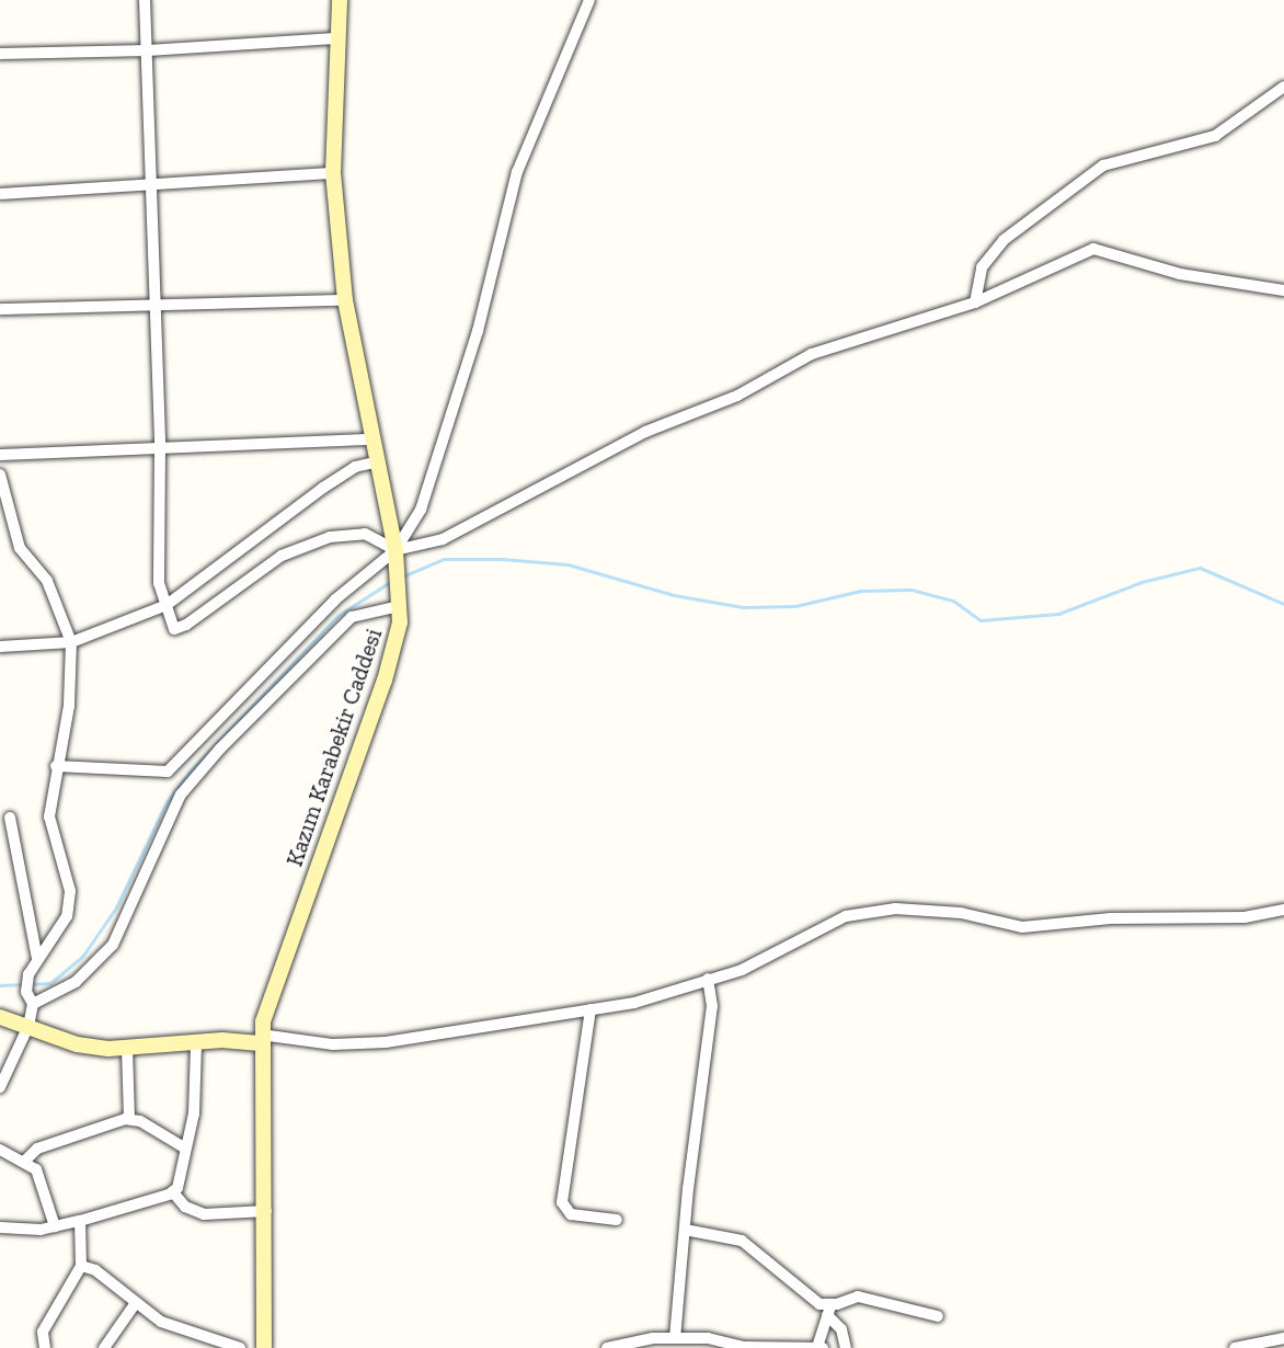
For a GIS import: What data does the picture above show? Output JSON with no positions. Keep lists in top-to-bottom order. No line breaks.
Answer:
{"streets":{"street":["Kazım Karabekir Caddesi"]}}
